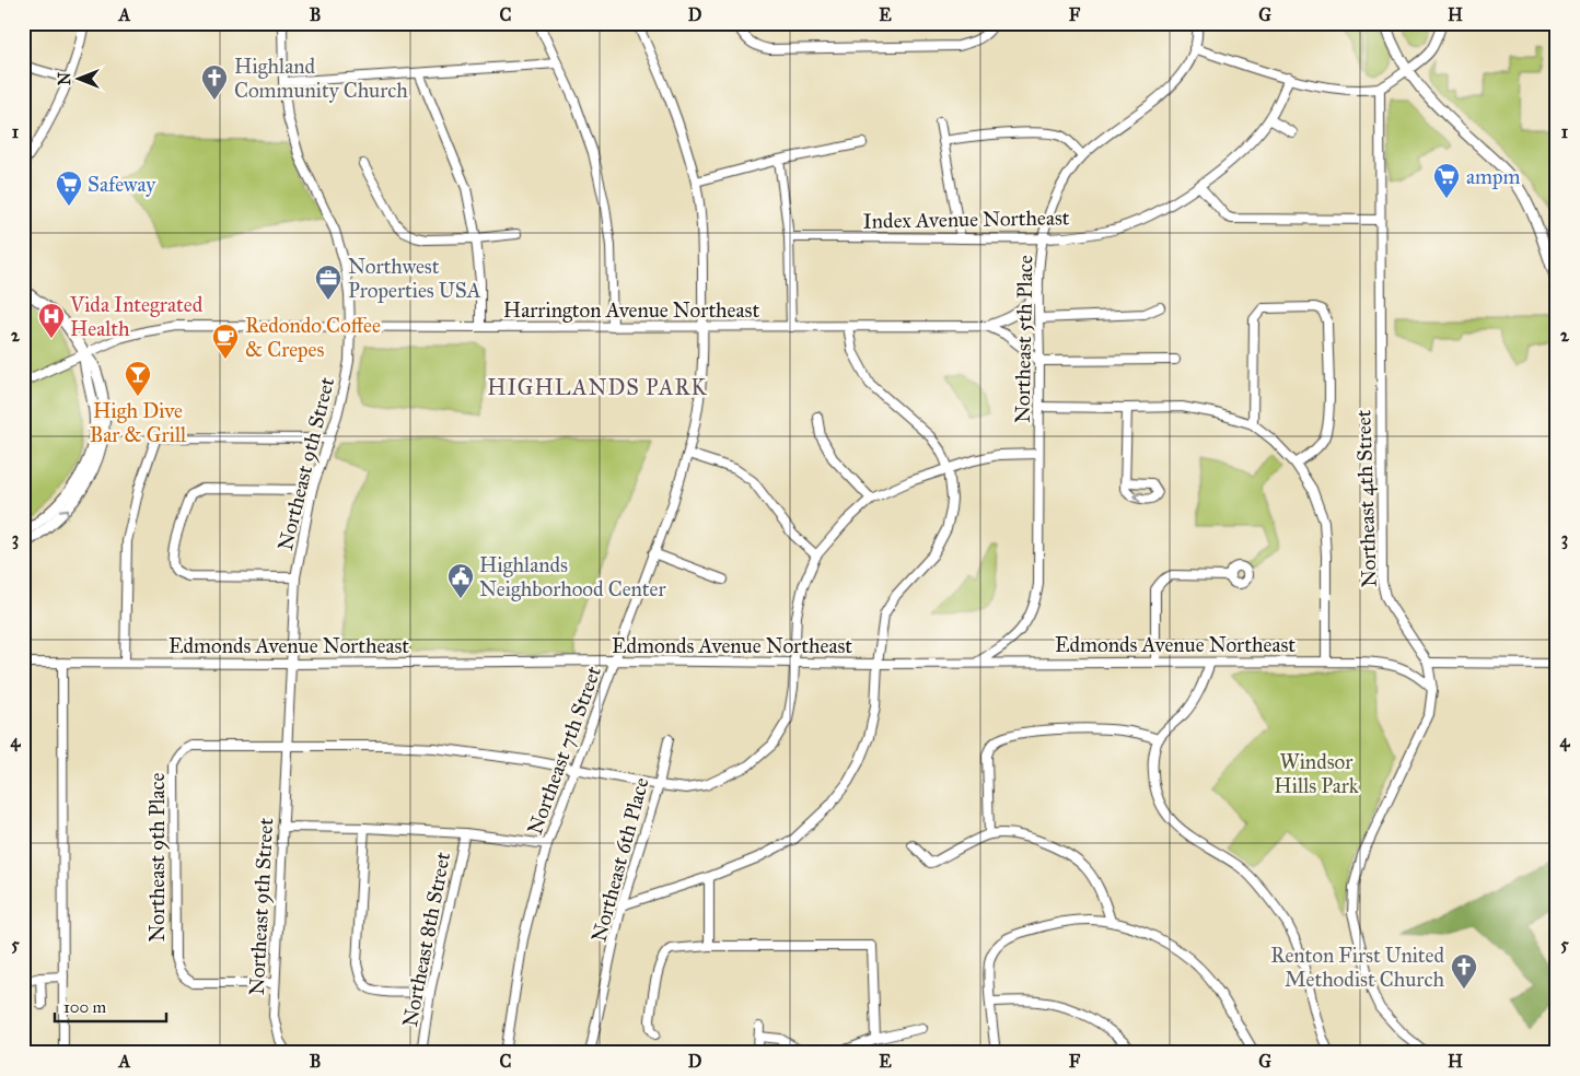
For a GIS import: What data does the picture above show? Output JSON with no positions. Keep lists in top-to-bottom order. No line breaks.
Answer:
{"streets":{"street":["Index Avenue Northeast","Harrington Avenue Northeast","Northeast 5th Place","Northeast 9th Street","Northeast 4th Street","Edmonds Avenue Northeast","Northeast 7th Street","Northeast 9th Place","Northeast 6th Place","Northeast 8th Street"]},"crossings":[["Index Avenue Northeast","Northeast 5th Place"],["Harrington Avenue Northeast","Northeast 5th Place"],["Harrington Avenue Northeast","Northeast 9th Street"],["Harrington Avenue Northeast","Northeast 7th Street"],["Northeast 5th Place","Edmonds Avenue Northeast"],["Northeast 5th Place","Northeast 9th Place"],["Northeast 9th Street","Edmonds Avenue Northeast"],["Northeast 9th Street","Northeast 9th Place"],["Northeast 4th Street","Edmonds Avenue Northeast"],["Edmonds Avenue Northeast","Northeast 7th Street"],["Edmonds Avenue Northeast","Northeast 9th Place"],["Northeast 7th Street","Northeast 9th Place"],["Northeast 9th Place","Northeast 6th Place"]],"districts":["HIGHLANDS PARK"],"parks":["Windsor Hills Park"],"places":{"church":["Highland Community Church","Renton First United Methodist Church"],"supermarket":["ampm","Safeway"],"office":["Northwest Properties USA"],"hospital":["Vida Integrated Health"],"cafe":["Redondo Coffee & Crepes"],"bar":["High Dive Bar & Grill"],"public building":["Highlands Neighborhood Center"]},"scale_bar":"100 m","north":"left","grid":{"columns":["A","B","C","D","E","F","G","H"],"rows":["1","2","3","4","5"]}}
